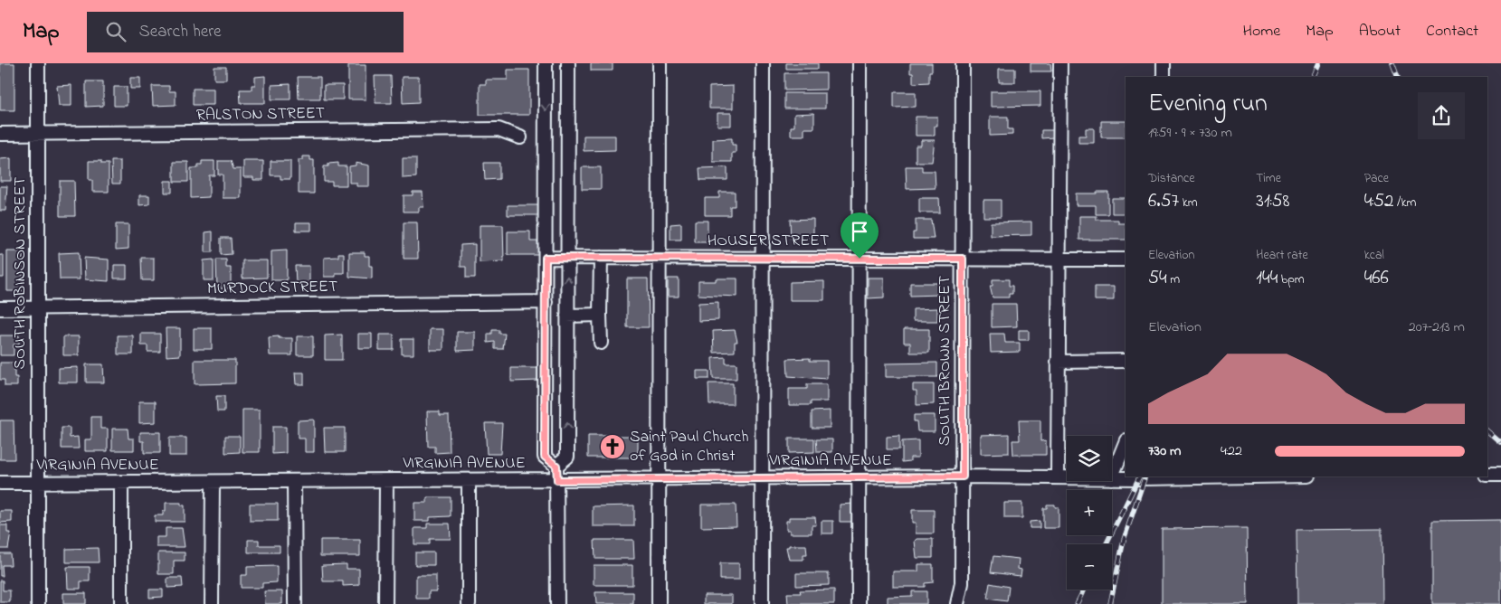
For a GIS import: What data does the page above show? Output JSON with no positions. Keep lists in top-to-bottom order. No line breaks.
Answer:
{"streets":{"street":["RALSTON STREET","HOUSER STREET","SOUTH ROBINSON STREET","MURDOCK STREET","SOUTH BROWN STREET","VIRGINIA AVENUE"]},"crossings":[["RALSTON STREET","SOUTH ROBINSON STREET"],["HOUSER STREET","SOUTH BROWN STREET"],["SOUTH ROBINSON STREET","MURDOCK STREET"],["SOUTH ROBINSON STREET","VIRGINIA AVENUE"],["SOUTH BROWN STREET","VIRGINIA AVENUE"]],"places":{"church":["Saint Paul Church of God in Christ"]},"page":{"header":"Map","search":"Search here","nav":["Home","Map","About","Contact"],"heading":["Evening run","19:59 · 9 × 730 m"],"stats":[["Distance","6.57 km"],["Time","31:58"],["Pace","4:52 /km"],["Elevation","54 m"],["Heart rate","144 bpm"],["kcal","466"]],"chart":["Elevation","207–213 m"],"list":[{"name":"730 m","note":"4:22"}],"map_buttons":["+","−"]}}
